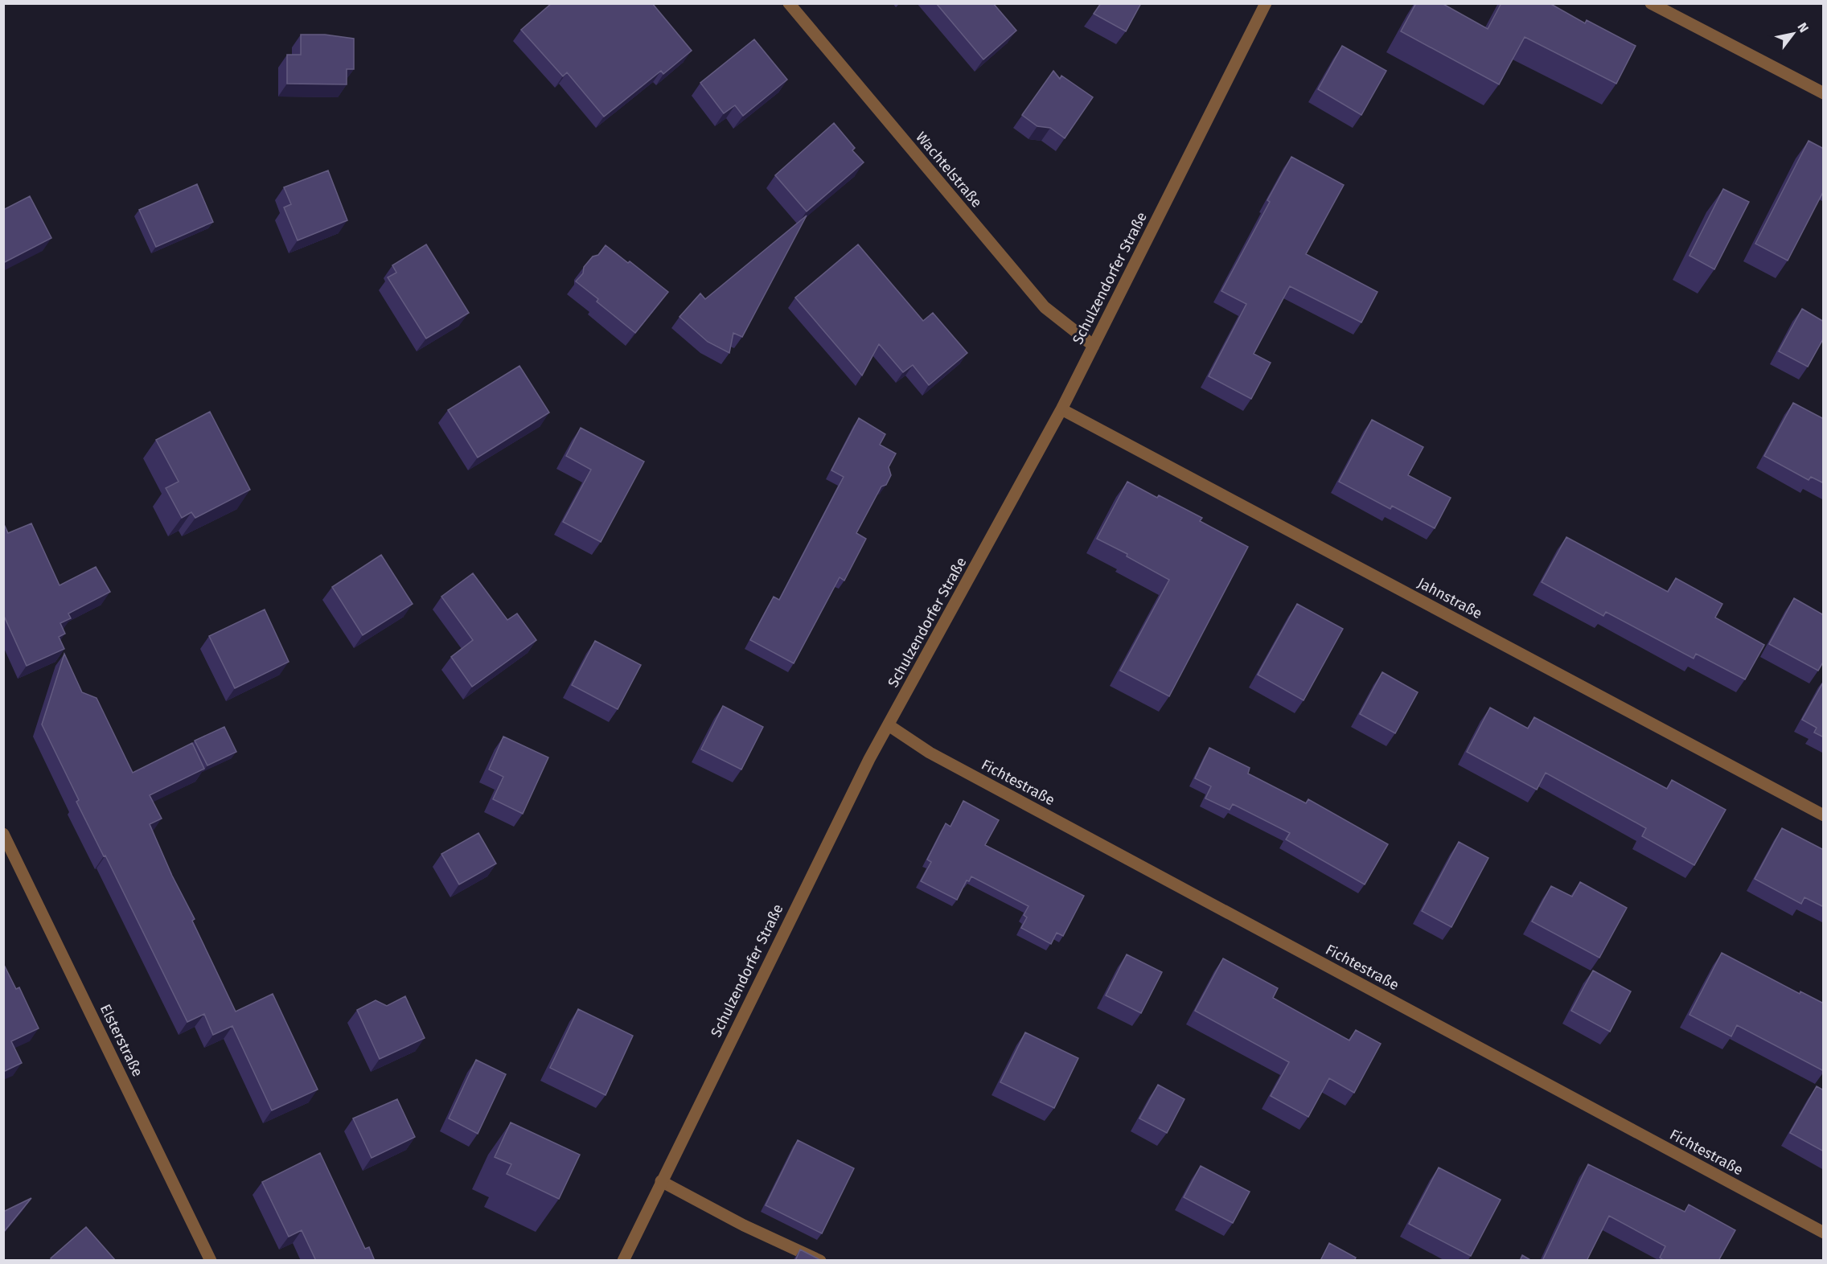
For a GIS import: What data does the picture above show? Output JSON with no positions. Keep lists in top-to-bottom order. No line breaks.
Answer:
{"streets":{"street":["Wachtelstraße","Schulzendorfer Straße","Jahnstraße","Fichtestraße","Elsterstraße"]},"crossings":[["Wachtelstraße","Schulzendorfer Straße"],["Schulzendorfer Straße","Jahnstraße"],["Schulzendorfer Straße","Fichtestraße"]],"north":"top right"}
